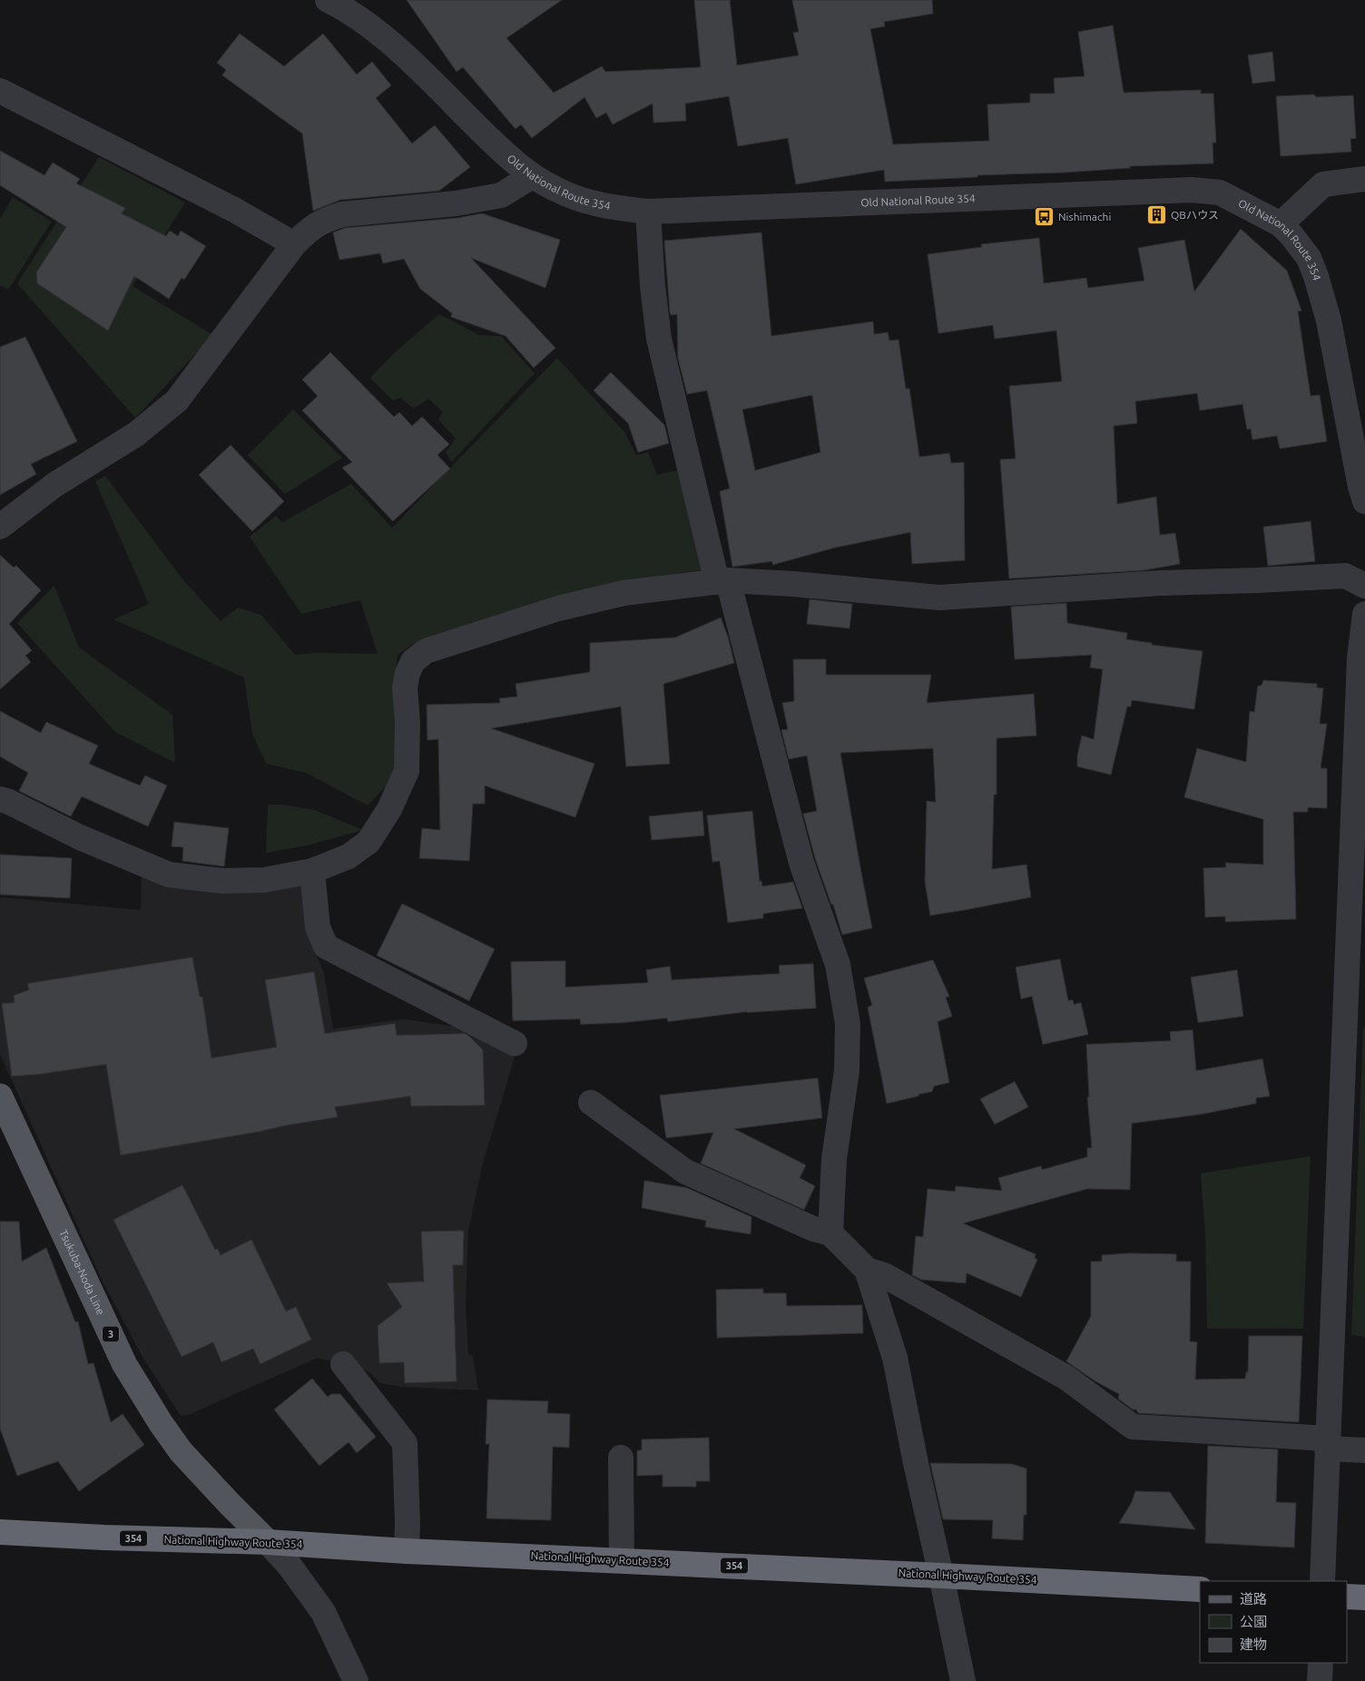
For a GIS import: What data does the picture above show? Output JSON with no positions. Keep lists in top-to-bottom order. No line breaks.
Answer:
{"streets":{"highway":["354","National Highway Route 354"],"main road":["Tsukuba-Noda Line","3"],"street":["Old National Route 354"]},"crossings":[["Tsukuba-Noda Line","National Highway Route 354"]],"places":{"building":["QBハウス"],"bus stop":["Nishimachi"]},"legend":["道路","公園","建物"]}
